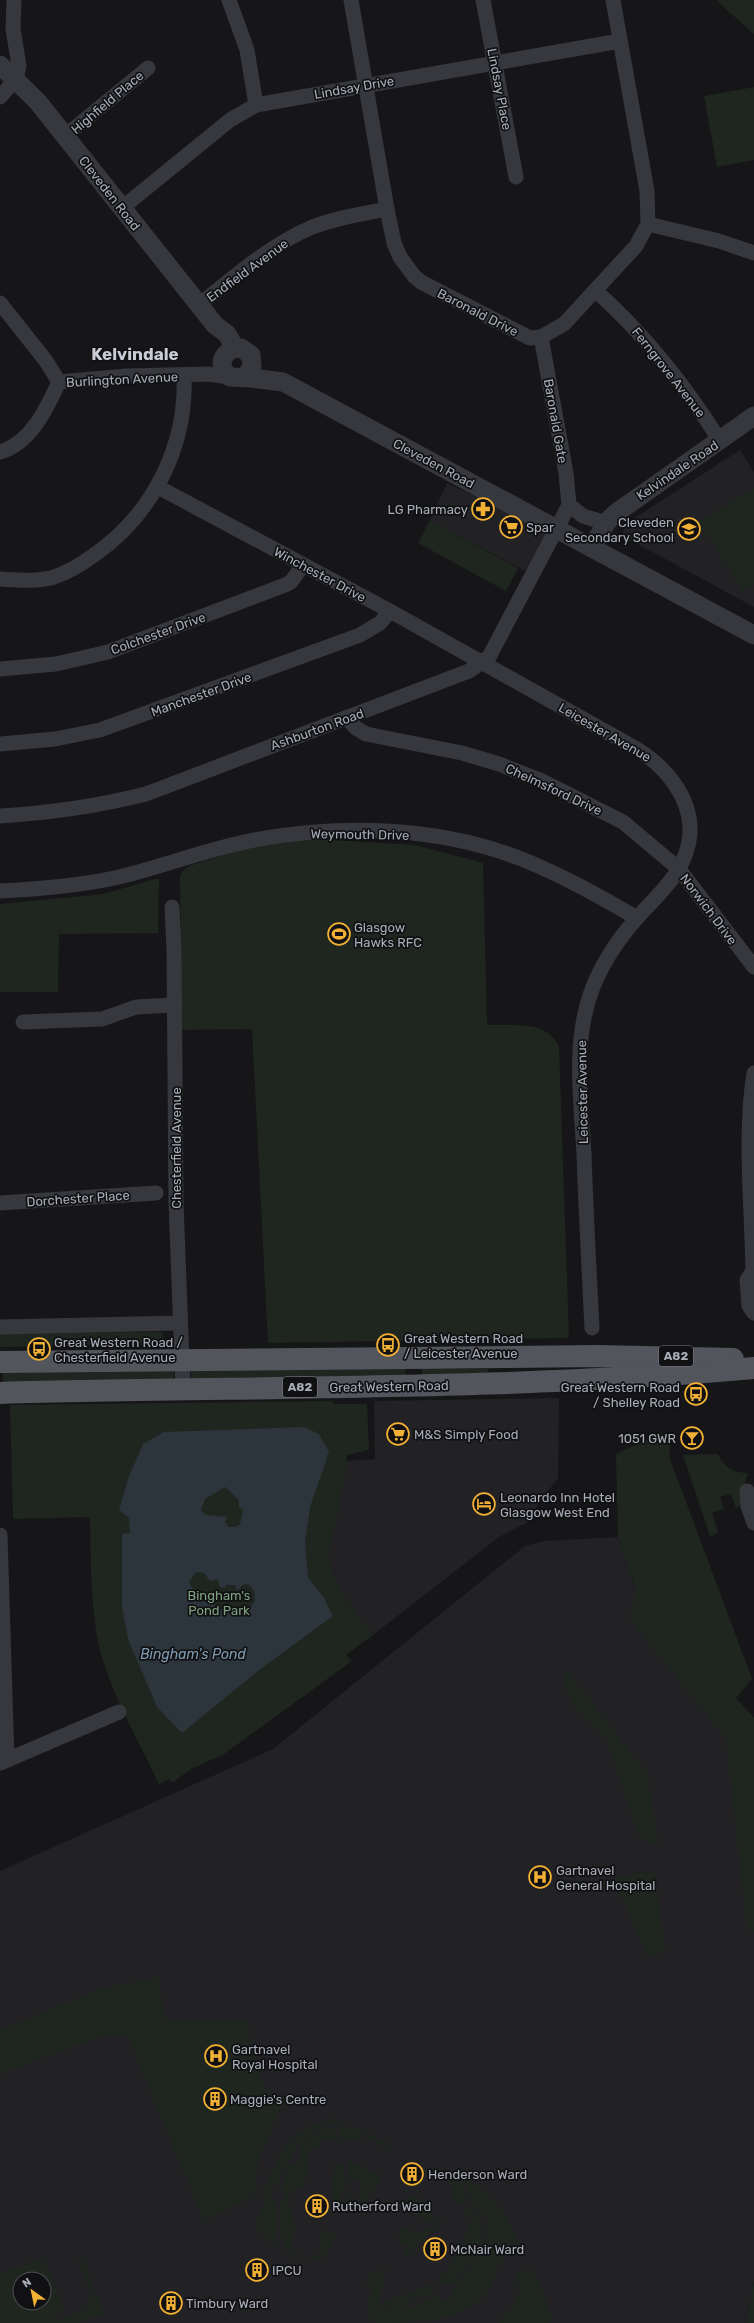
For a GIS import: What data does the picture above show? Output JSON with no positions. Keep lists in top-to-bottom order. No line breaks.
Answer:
{"streets":{"main road":["A82","Great Western Road"],"street":["Lindsay Drive","Lindsay Place","Highfield Place","Cleveden Road","Endfield Avenue","Baronald Drive","Ferngrove Avenue","Burlington Avenue","Baronald Gate","Kelvindale Road","Winchester Drive","Colchester Drive","Manchester Drive","Ashburton Road","Leicester Avenue","Chelmsford Drive","Weymouth Drive","Norwich Drive","Chesterfield Avenue","Dorchester Place"]},"crossings":[["Lindsay Drive","Lindsay Place"],["Lindsay Drive","Cleveden Road"],["Lindsay Drive","Baronald Drive"],["Highfield Place","Cleveden Road"],["Cleveden Road","Endfield Avenue"],["Cleveden Road","Burlington Avenue"],["Cleveden Road","Kelvindale Road"],["Cleveden Road","Ashburton Road"],["Endfield Avenue","Baronald Drive"],["Baronald Drive","Baronald Gate"],["Ferngrove Avenue","Kelvindale Road"],["Winchester Drive","Colchester Drive"],["Winchester Drive","Manchester Drive"],["Winchester Drive","Ashburton Road"],["Winchester Drive","Leicester Avenue"],["Ashburton Road","Leicester Avenue"],["Ashburton Road","Chelmsford Drive"],["Leicester Avenue","Chelmsford Drive"],["Leicester Avenue","Weymouth Drive"],["Leicester Avenue","Norwich Drive"],["Chelmsford Drive","Norwich Drive"],["Chesterfield Avenue","A82"],["Chesterfield Avenue","Great Western Road"]],"districts":["Kelvindale"],"water":["Bingham's Pond"],"parks":["Bingham's Pond Park"],"places":{"pharmacy":["LG Pharmacy"],"supermarket":["Spar","M&S Simply Food"],"school or university":["Cleveden Secondary School"],"sports":["Glasgow Hawks RFC"],"bus stop":["Great Western Road / Leicester Avenue","Great Western Road / Chesterfield Avenue","Great Western Road / Shelley Road"],"bar":["1051 GWR"],"hotel":["Leonardo Inn Hotel Glasgow West End"],"hospital":["Gartnavel General Hospital","Gartnavel Royal Hospital"],"building":["Maggie's Centre","Henderson Ward","Rutherford Ward","McNair Ward","IPCU","Timbury Ward"]},"north":"top left"}
